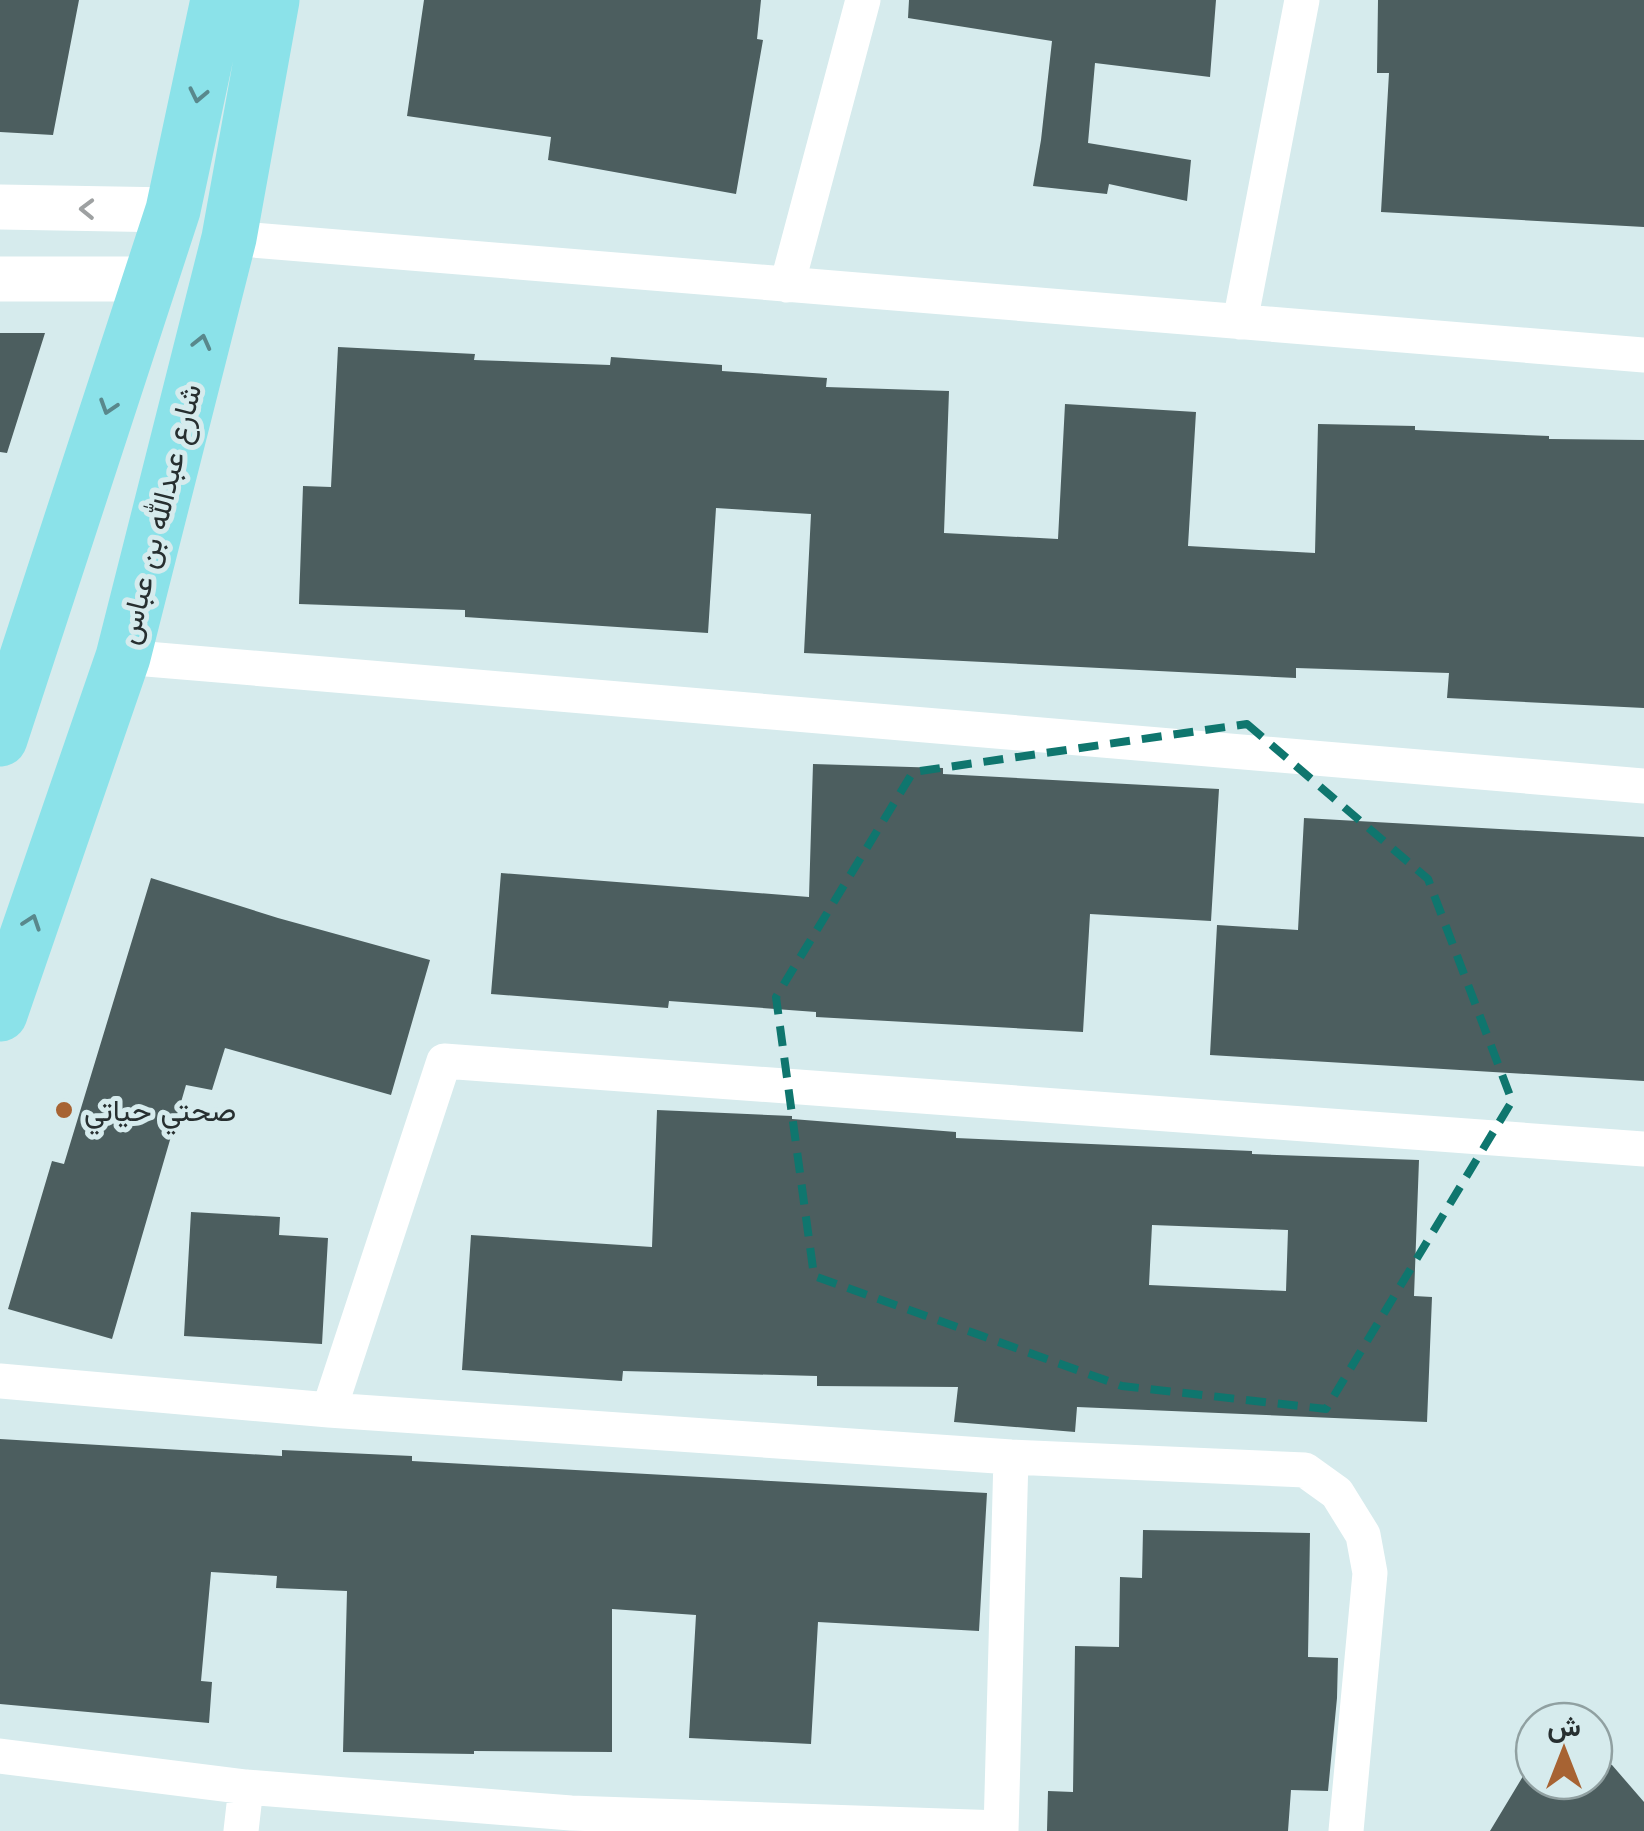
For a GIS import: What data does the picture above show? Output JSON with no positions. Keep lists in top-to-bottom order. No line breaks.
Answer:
{"streets":{"main road":["شارع عبدالله بن عباس"]},"places":["صحتي حياتي"],"north":"top"}
